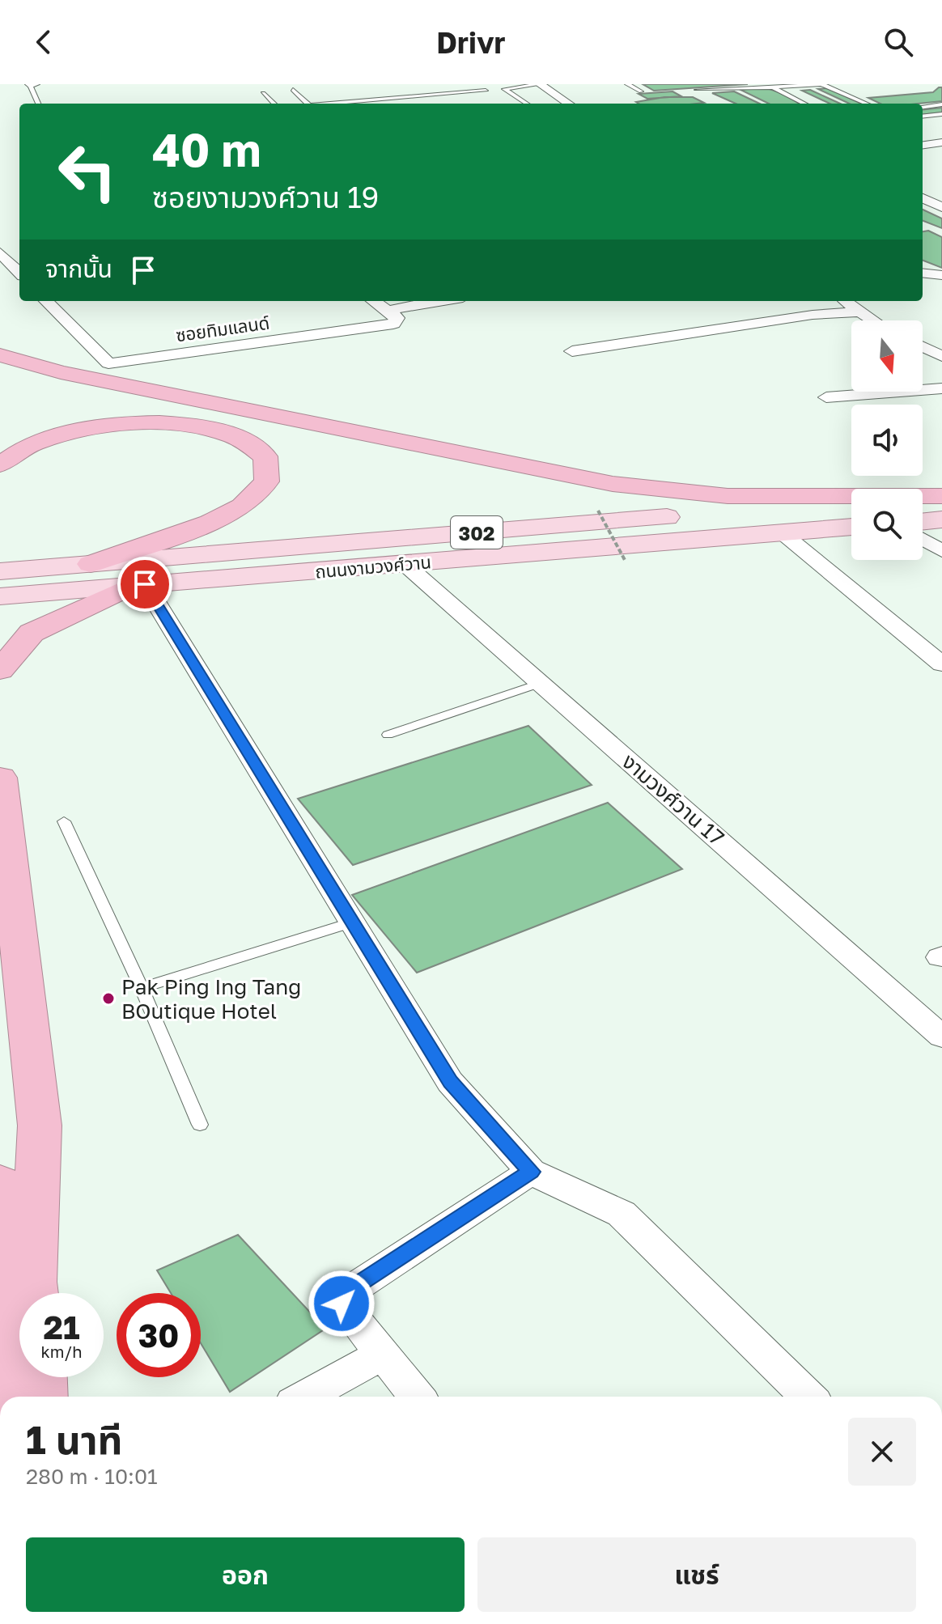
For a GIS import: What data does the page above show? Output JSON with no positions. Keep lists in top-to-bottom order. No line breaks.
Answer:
{"streets":{"main road":["302","ถนนงามวงศ์วาน"],"street":["ซอยทิมแลนด์","งามวงศ์วาน 17"]},"crossings":[["ถนนงามวงศ์วาน","งามวงศ์วาน 17"]],"places":["Pak Ping Ing Tang BOutique Hotel"],"north":"bottom","page":{"header":"Drivr","turn":["40 m","ซอยงามวงศ์วาน 19"],"then":"จากนั้น","speed":"21 km/h","limit":"30","heading":["1 นาที","280 m · 10:01"],"buttons":["ออก","แชร์"]}}
